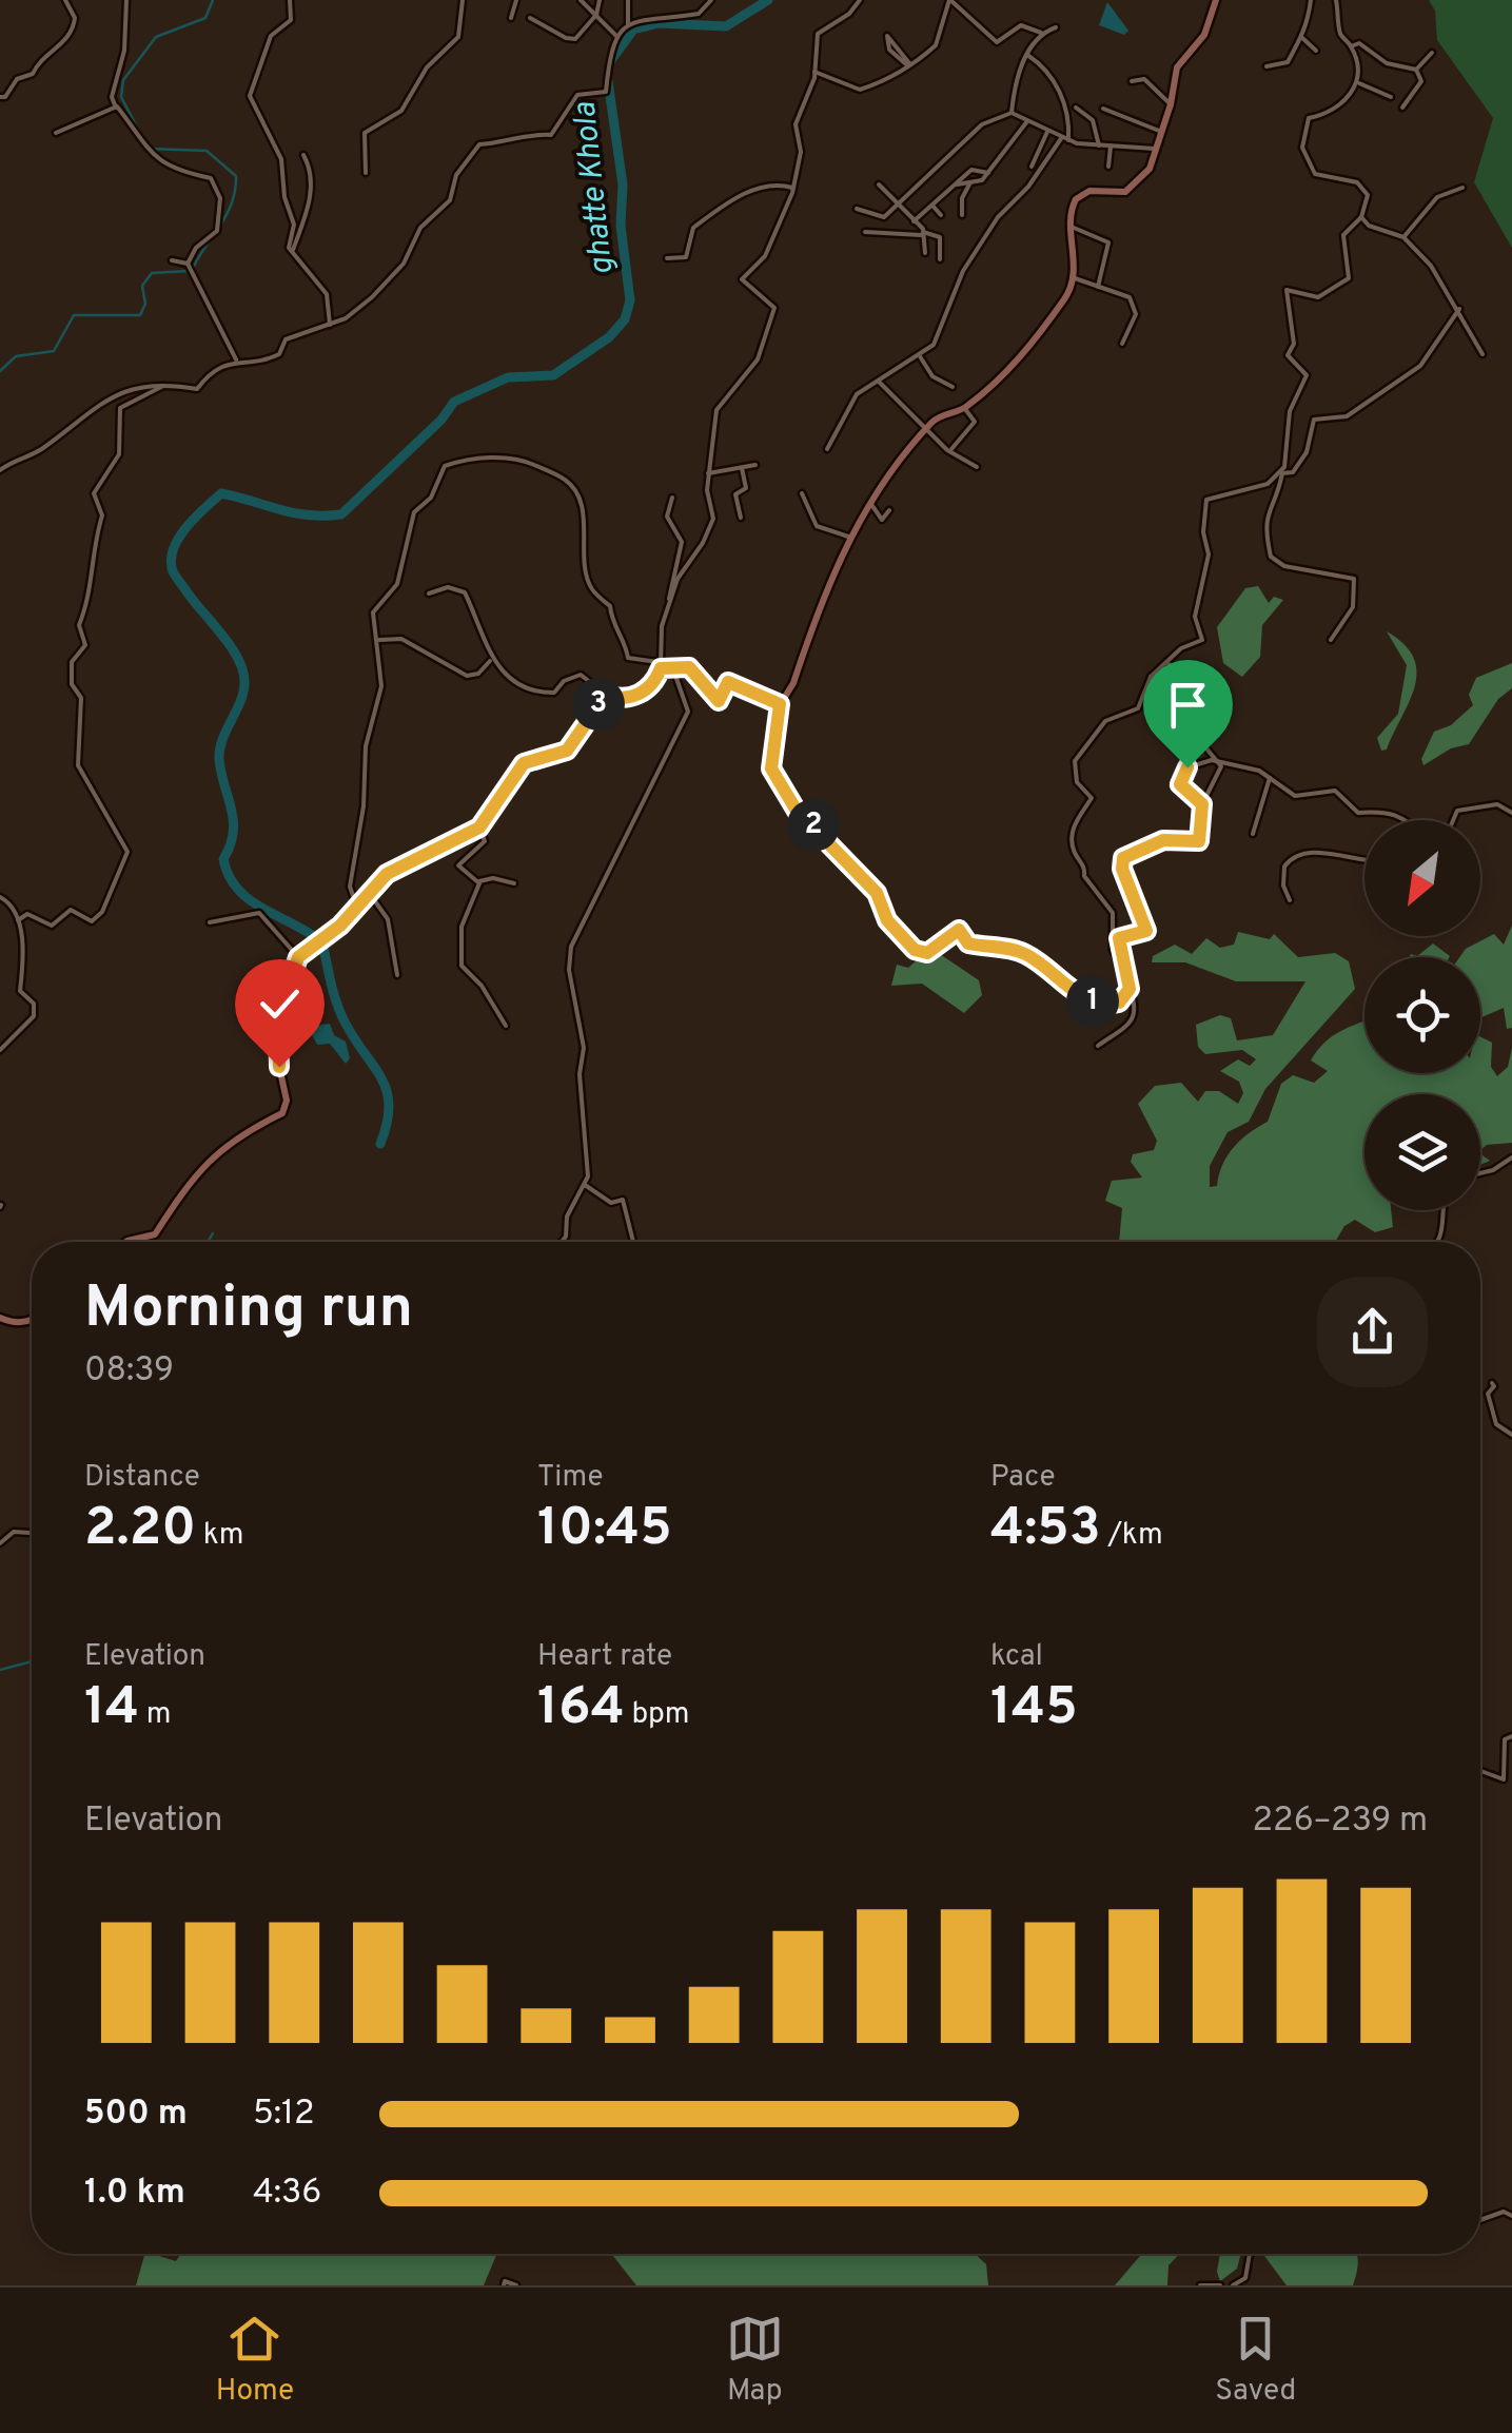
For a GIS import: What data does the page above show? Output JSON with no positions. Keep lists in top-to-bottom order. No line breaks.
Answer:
{"water":["ghatte Khola"],"north":"bottom left","page":{"pins":["3","2","1"],"heading":["Morning run","08:39"],"stats":[["Distance","2.20 km"],["Time","10:45"],["Pace","4:53 /km"],["Elevation","14 m"],["Heart rate","164 bpm"],["kcal","145"]],"chart":["Elevation","226–239 m"],"list":[{"name":"500 m","note":"5:12"},{"name":"1.0 km","note":"4:36"}],"tabs":["Home","Map","Saved"]}}
